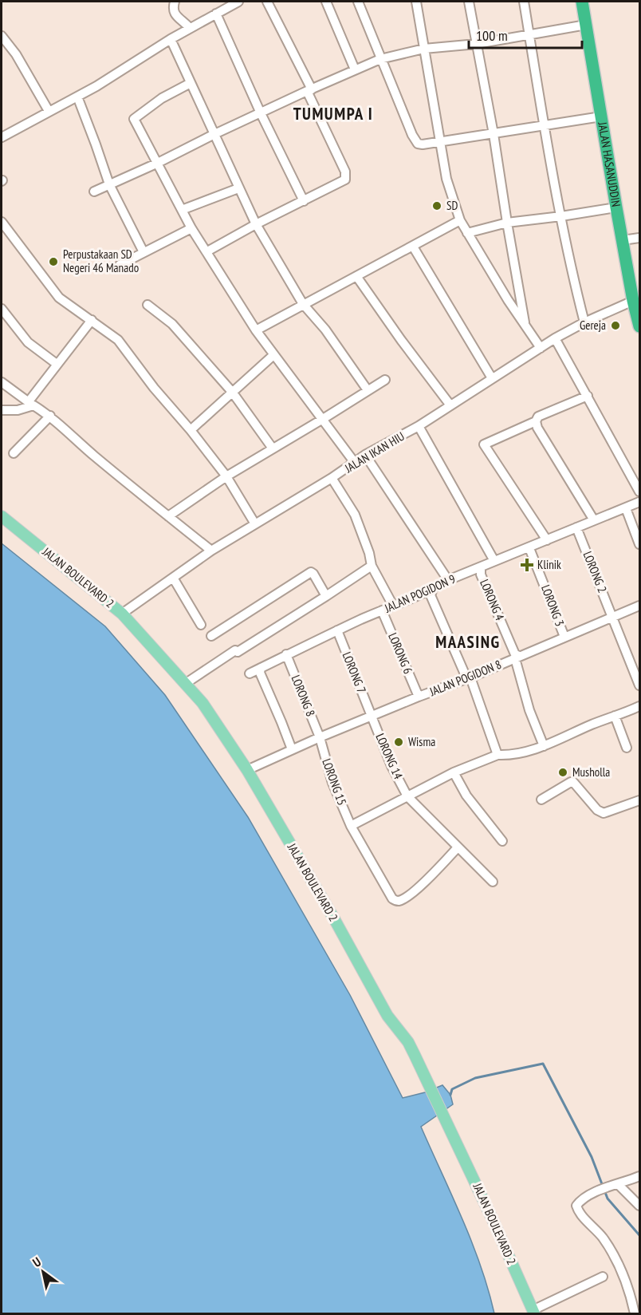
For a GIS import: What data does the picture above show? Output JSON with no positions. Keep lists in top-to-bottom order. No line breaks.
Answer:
{"streets":{"highway":["JALAN HASANUDDIN"],"main road":["JALAN BOULEVARD 2"],"street":["JALAN IKAN HIU","LORONG 2","JALAN POGIDON 9","LORONG 4","LORONG 3","LORONG 6","LORONG 7","JALAN POGIDON 8","LORONG 8","LORONG 14","LORONG 15"]},"crossings":[["JALAN HASANUDDIN","JALAN IKAN HIU"],["JALAN IKAN HIU","JALAN BOULEVARD 2"],["LORONG 2","JALAN POGIDON 9"],["LORONG 2","JALAN POGIDON 8"],["JALAN BOULEVARD 2","JALAN POGIDON 8"],["JALAN POGIDON 9","LORONG 4"],["JALAN POGIDON 9","LORONG 3"],["JALAN POGIDON 9","LORONG 6"],["JALAN POGIDON 9","LORONG 7"],["JALAN POGIDON 9","LORONG 8"],["LORONG 4","JALAN POGIDON 8"],["LORONG 3","JALAN POGIDON 8"],["LORONG 6","JALAN POGIDON 8"],["LORONG 7","JALAN POGIDON 8"],["LORONG 7","LORONG 14"],["JALAN POGIDON 8","LORONG 8"],["JALAN POGIDON 8","LORONG 14"],["JALAN POGIDON 8","LORONG 15"],["LORONG 8","LORONG 15"],["LORONG 14","LORONG 15"]],"districts":["TUMUMPA I","MAASING"],"places":{"other":["SD","Perpustakaan SD Negeri 46 Manado","Gereja","Wisma","Musholla"],"health":["Klinik"]},"scale_bar":"100 m","north":"top left"}
